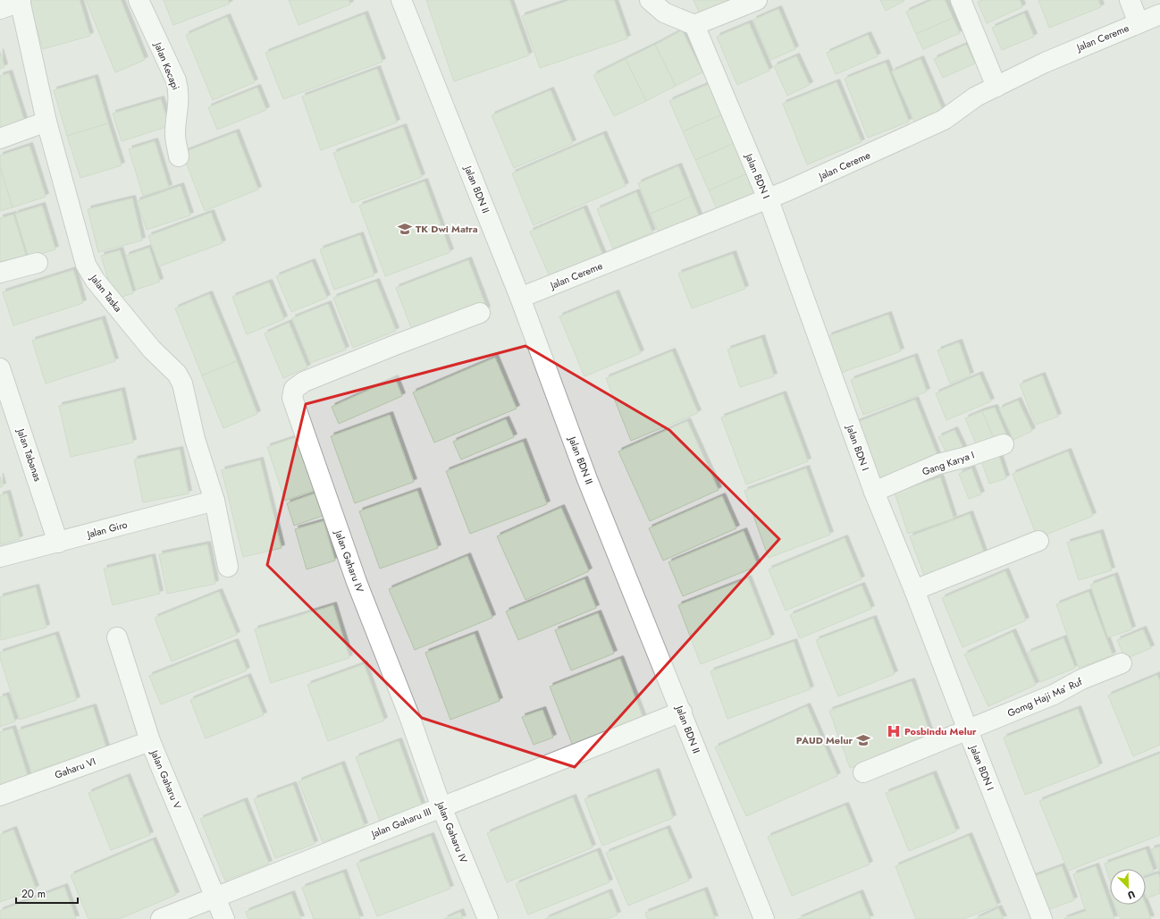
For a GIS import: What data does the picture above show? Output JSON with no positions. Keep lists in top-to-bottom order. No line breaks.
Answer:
{"streets":{"street":["Jalan Cereme","Jalan Kecapi","Jalan BDN I","Jalan BDN II","Jalan Taska","Jalan Tabanas","Gang Karya I","Jalan Giro","Jalan Gaharu IV","Gomg Haji Ma’ Ruf","Gaharu VI","Jalan Gaharu V","Jalan Gaharu III"]},"crossings":[["Jalan Cereme","Jalan BDN I"],["Jalan Cereme","Jalan BDN II"],["Jalan BDN I","Gang Karya I"],["Jalan BDN I","Gomg Haji Ma’ Ruf"],["Jalan BDN II","Jalan Gaharu III"],["Jalan Taska","Jalan Giro"],["Jalan Tabanas","Jalan Giro"],["Jalan Gaharu IV","Jalan Gaharu III"],["Gaharu VI","Jalan Gaharu V"],["Jalan Gaharu V","Jalan Gaharu III"]],"places":{"school or university":["TK Dwi Matra","PAUD Melur"],"hospital":["Posbindu Melur"]},"scale_bar":"20 m","north":"bottom right"}
